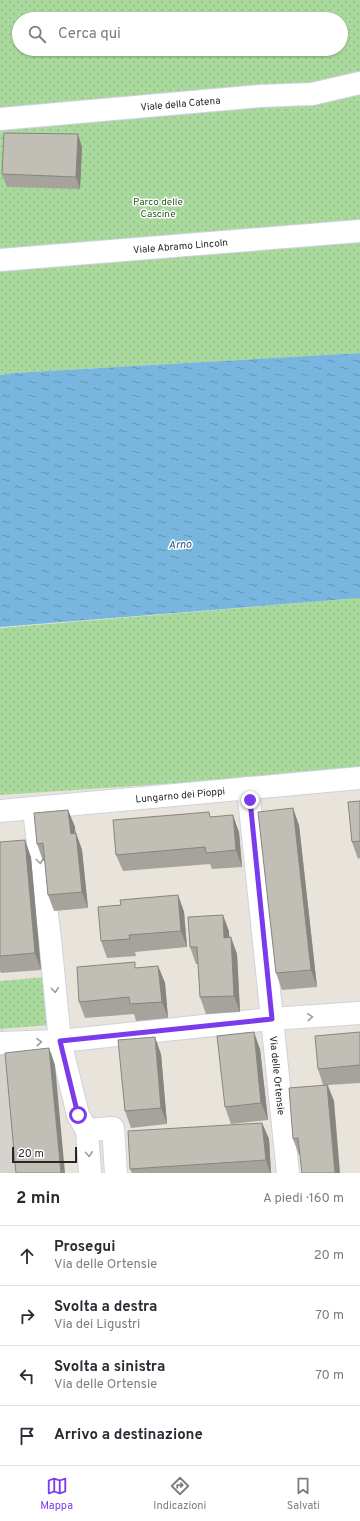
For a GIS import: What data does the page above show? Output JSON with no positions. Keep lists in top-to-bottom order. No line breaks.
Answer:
{"streets":{"street":["Viale della Catena","Viale Abramo Lincoln","Lungarno dei Pioppi","Via delle Ortensie"]},"crossings":[["Lungarno dei Pioppi","Via delle Ortensie"]],"water":["Arno"],"parks":["Parco delle Cascine"],"scale_bar":"20 m","page":{"search":"Cerca qui","scale":"20 m","heading":["2 min","A piedi · 160 m"],"list":[["Prosegui","Via delle Ortensie","20 m"],["Svolta a destra","Via dei Ligustri","70 m"],["Svolta a sinistra","Via delle Ortensie","70 m"],"Arrivo a destinazione"],"nav":["Mappa","Indicazioni","Salvati"]}}
